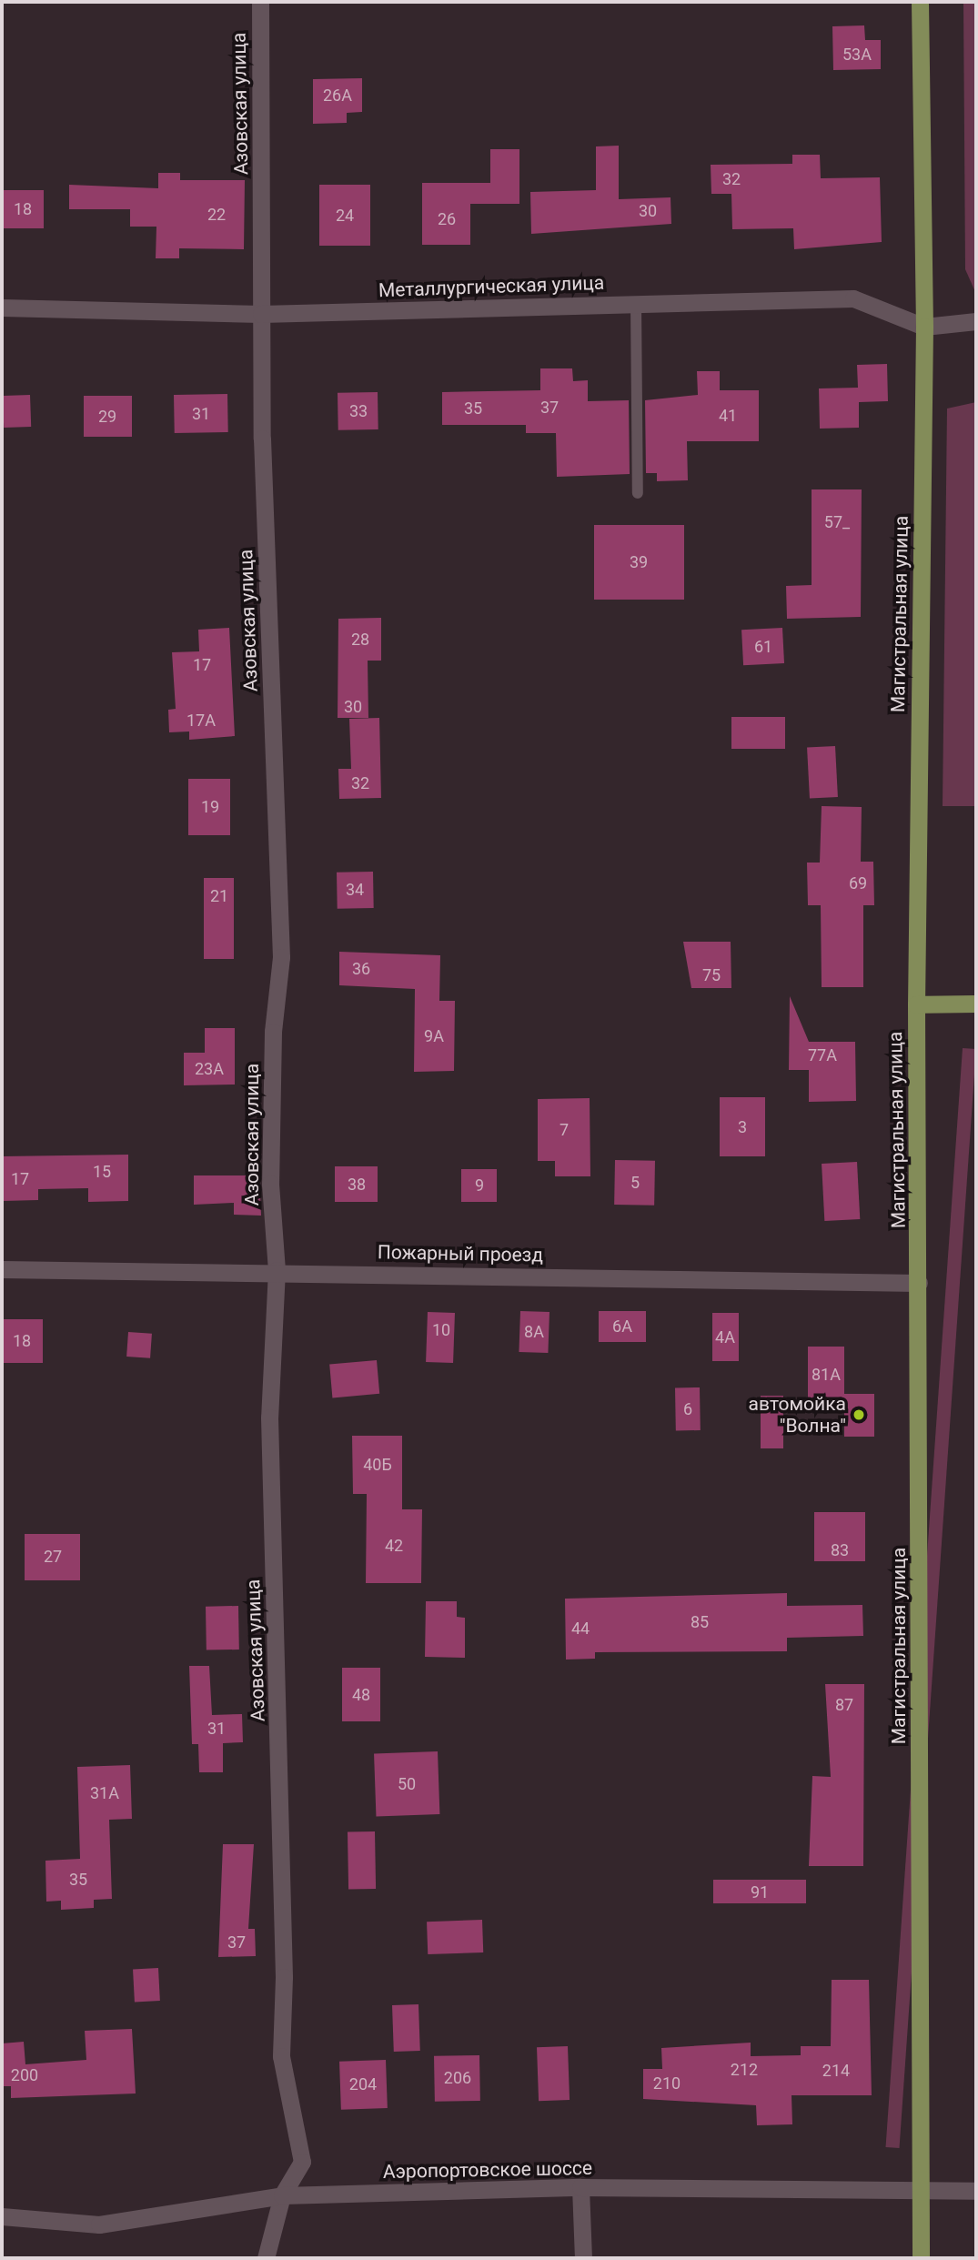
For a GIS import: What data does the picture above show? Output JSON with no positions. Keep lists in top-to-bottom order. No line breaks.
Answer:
{"streets":{"main road":["Магистральная улица"],"street":["Азовская улица","Металлургическая улица","Пожарный проезд","Аэропортовское шоссе"]},"crossings":[["Азовская улица","Металлургическая улица"],["Азовская улица","Пожарный проезд"],["Азовская улица","Аэропортовское шоссе"],["Металлургическая улица","Магистральная улица"],["Магистральная улица","Пожарный проезд"],["Магистральная улица","Аэропортовское шоссе"]],"places":["автомойка \"Волна\""],"house_numbers":["53А","26А","32","18","30","22","24","26","37","35","33","31","41","29","57_","39","28","61","17","30","17А","32","19","69","34","21","36","75","9А","77А","23А","3","7","15","17","5","38","9","6А","10","8А","4А","18","81А","6","40Б","42","83","27","85","44","48","87","31","50","31А","35","91","37","212","214","200","206","210","204"]}
